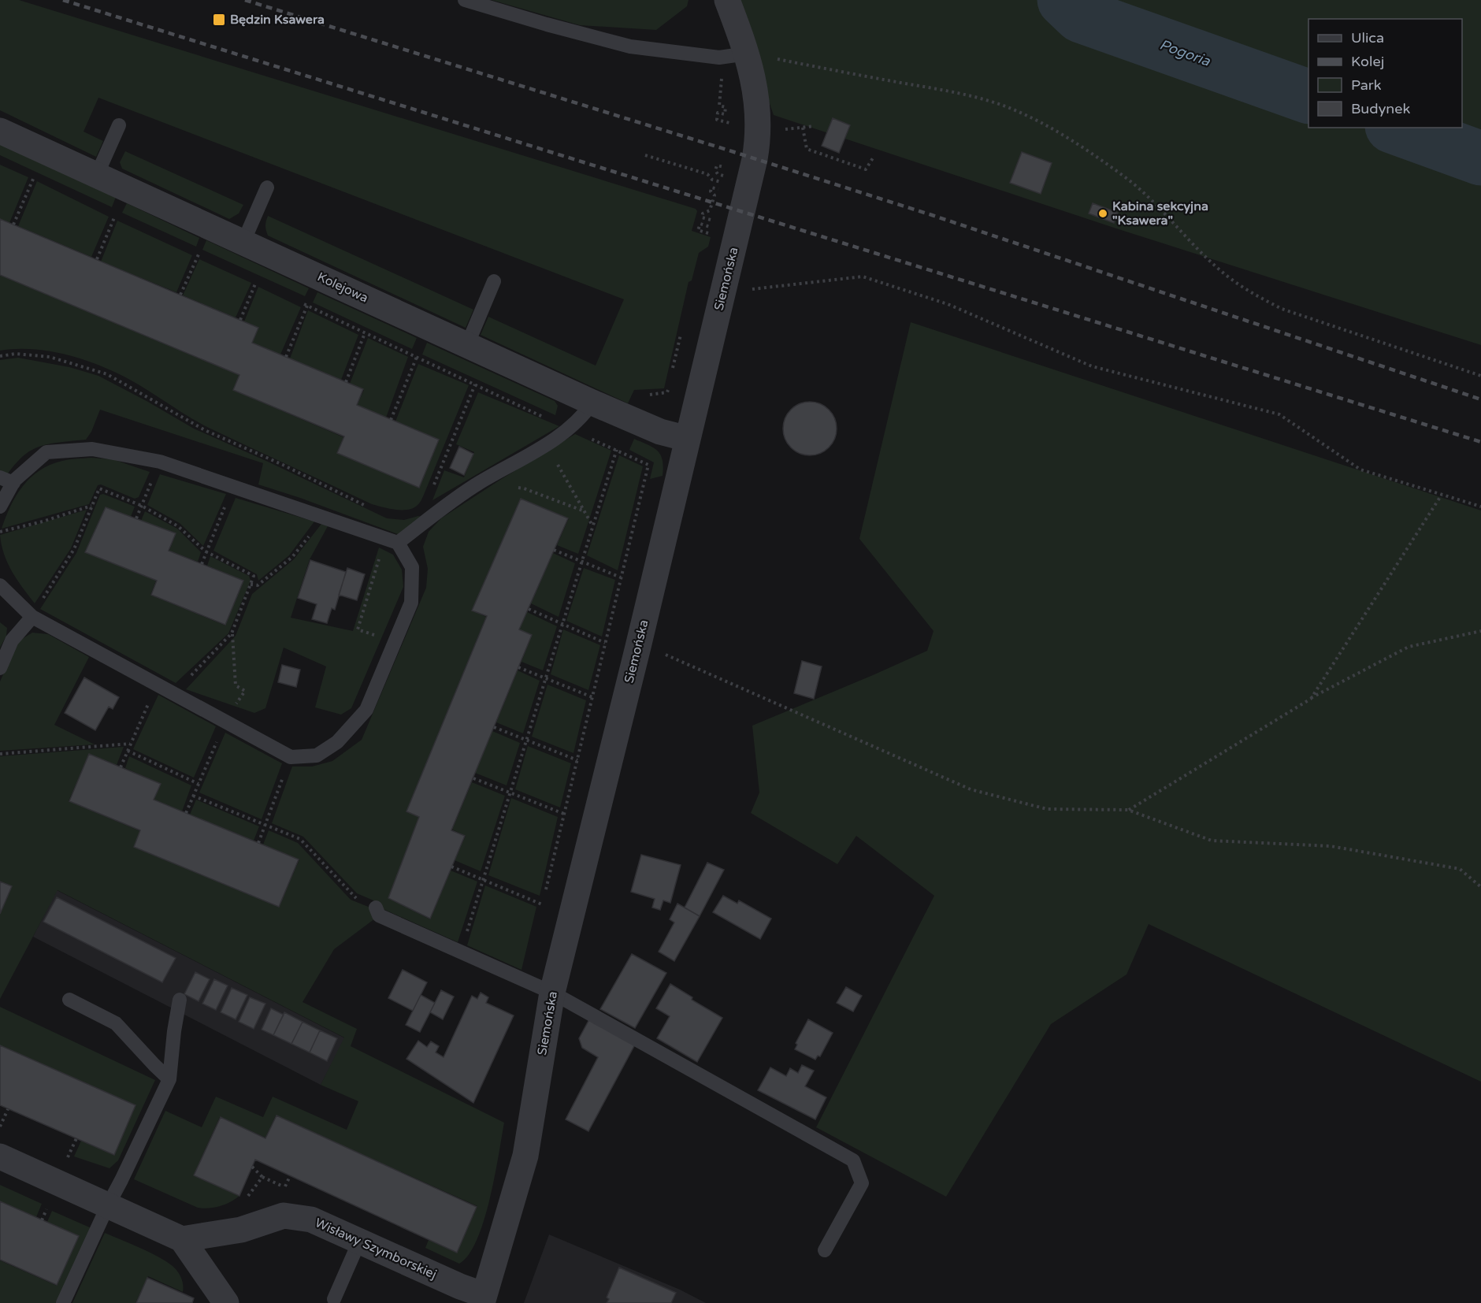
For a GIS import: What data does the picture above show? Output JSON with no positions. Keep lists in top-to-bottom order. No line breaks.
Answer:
{"streets":{"street":["Siemońska","Kolejowa","Wisławy Szymborskiej"]},"crossings":[["Siemońska","Kolejowa"],["Siemońska","Wisławy Szymborskiej"]],"water":["Pogoria"],"places":{"transit":["Będzin Ksawera"],"other":["Kabina sekcyjna \"Ksawera\""]},"legend":["Ulica","Kolej","Park","Budynek"]}
